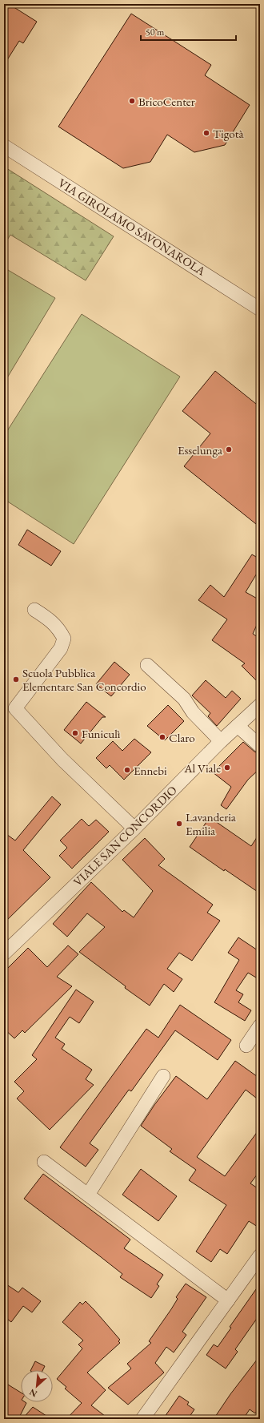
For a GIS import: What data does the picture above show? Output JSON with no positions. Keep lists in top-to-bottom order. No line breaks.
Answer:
{"streets":{"street":["VIA GIROLAMO SAVONAROLA","VIALE SAN CONCORDIO"]},"places":["BricoCenter","Tigotà","Esselunga","Scuola Pubblica Elementare San Concordio","Funiculì","Claro","Al Viale","Ennebi","Lavanderia Emilia"],"scale_bar":"50 m","north":"bottom left"}
